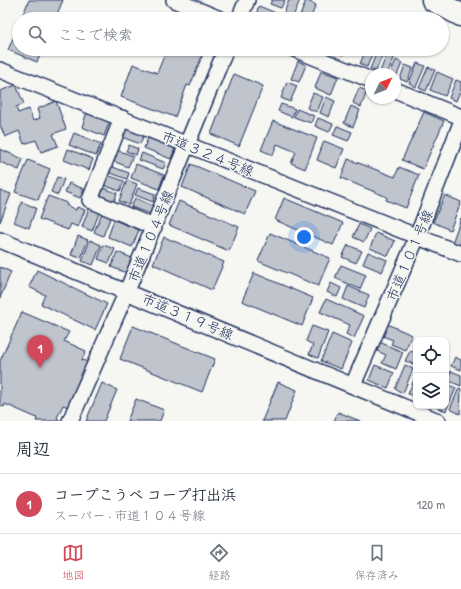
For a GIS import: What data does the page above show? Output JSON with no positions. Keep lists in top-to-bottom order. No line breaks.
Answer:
{"streets":{"street":["市道３２４号線","市道１０４号線","市道１０１号線","市道３１９号線"]},"crossings":[["市道３２４号線","市道１０４号線"],["市道３２４号線","市道１０１号線"],["市道１０４号線","市道３１９号線"],["市道１０１号線","市道３１９号線"]],"north":"top right","page":{"search":"ここで検索","pins":"1","heading":"周辺","list":[{"mark":"1","name":"コープこうべ コープ打出浜","note":"スーパー · 市道１０４号線","value":"120 m"}],"nav":["地図","経路","保存済み"]}}
